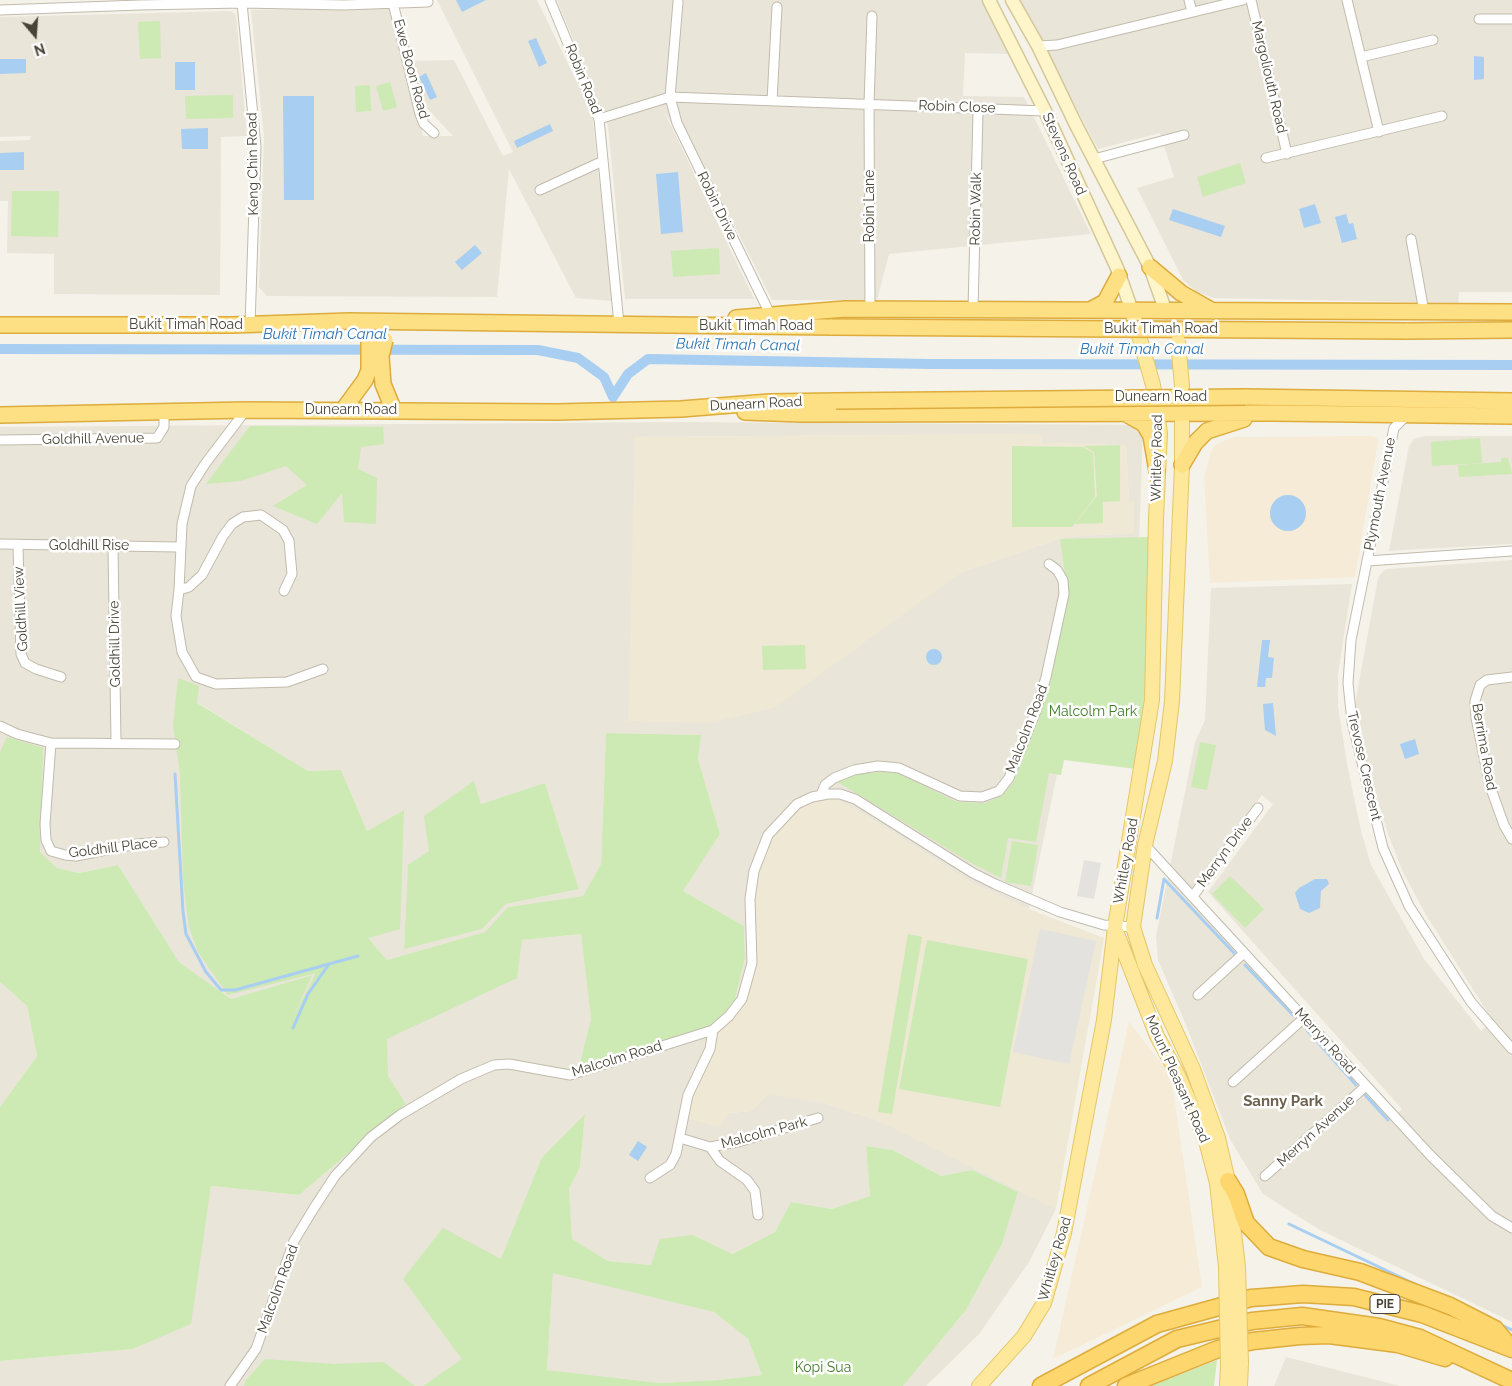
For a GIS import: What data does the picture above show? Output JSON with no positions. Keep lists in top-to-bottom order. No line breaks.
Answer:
{"streets":{"highway":["Bukit Timah Road","Dunearn Road","PIE"],"main road":["Stevens Road","Whitley Road","Mount Pleasant Road"],"street":["Ewe Boon Road","Margoliouth Road","Robin Road","Robin Close","Keng Chin Road","Robin Drive","Robin Lane","Robin Walk","Goldhill Avenue","Plymouth Avenue","Goldhill Rise","Goldhill View","Goldhill Drive","Malcolm Road","Berrima Road","Trevose Crescent","Goldhill Place","Merryn Drive","Merryn Road","Merryn Avenue","Malcolm Park"]},"crossings":[["Ewe Boon Road","Keng Chin Road"],["Robin Road","Robin Close"],["Robin Road","Bukit Timah Road"],["Robin Close","Stevens Road"],["Robin Close","Robin Drive"],["Robin Close","Robin Lane"],["Robin Close","Robin Walk"],["Stevens Road","Whitley Road"],["Keng Chin Road","Bukit Timah Road"],["Dunearn Road","Goldhill Avenue"],["Whitley Road","Malcolm Road"],["Whitley Road","Merryn Road"],["Whitley Road","Mount Pleasant Road"],["Plymouth Avenue","Trevose Crescent"],["Goldhill Rise","Goldhill View"],["Goldhill Rise","Goldhill Drive"],["Malcolm Road","Mount Pleasant Road"],["Merryn Drive","Merryn Road"],["Merryn Road","Merryn Avenue"]],"districts":["Sanny Park"],"water":["Bukit Timah Canal"],"parks":["Malcolm Park","Kopi Sua"],"north":"bottom"}
